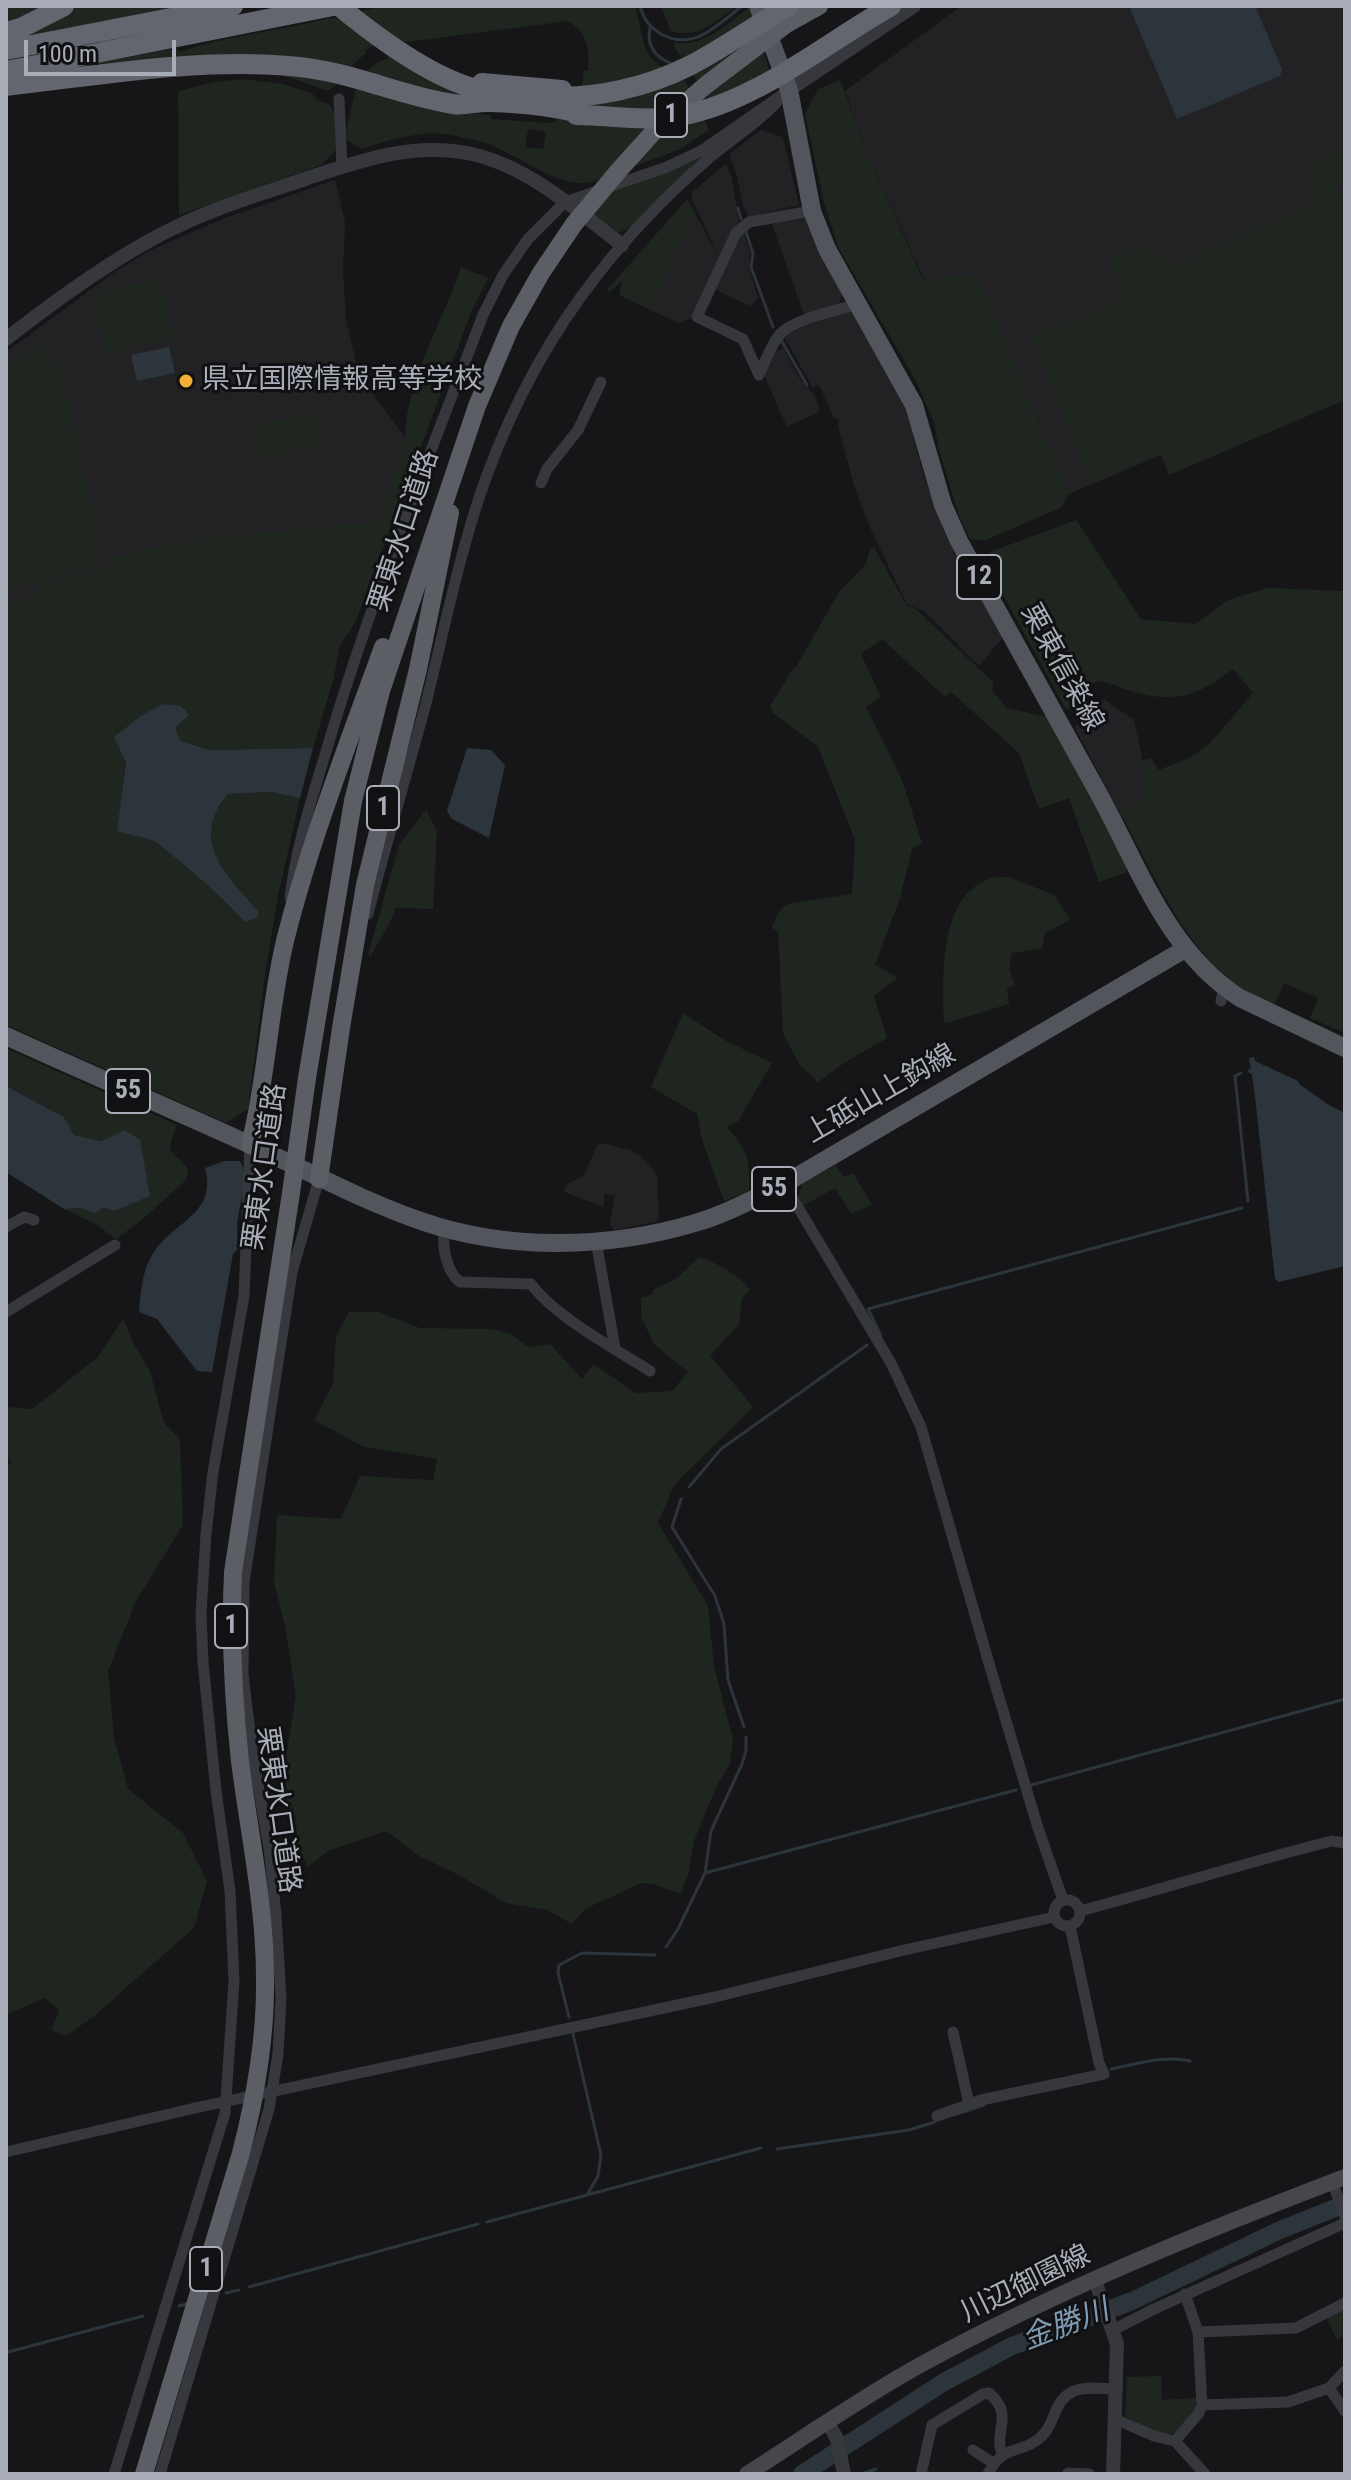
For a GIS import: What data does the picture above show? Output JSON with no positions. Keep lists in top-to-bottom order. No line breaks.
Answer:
{"streets":{"highway":["1","栗東水口道路"],"main road":["12","栗東信楽線","55","上砥山上鈎線","川辺御園線"]},"crossings":[["1","栗東水口道路"],["1","上砥山上鈎線"],["栗東水口道路","栗東信楽線"],["栗東信楽線","上砥山上鈎線"]],"water":["金勝川"],"places":["県立国際情報高等学校"],"scale_bar":"100 m"}
